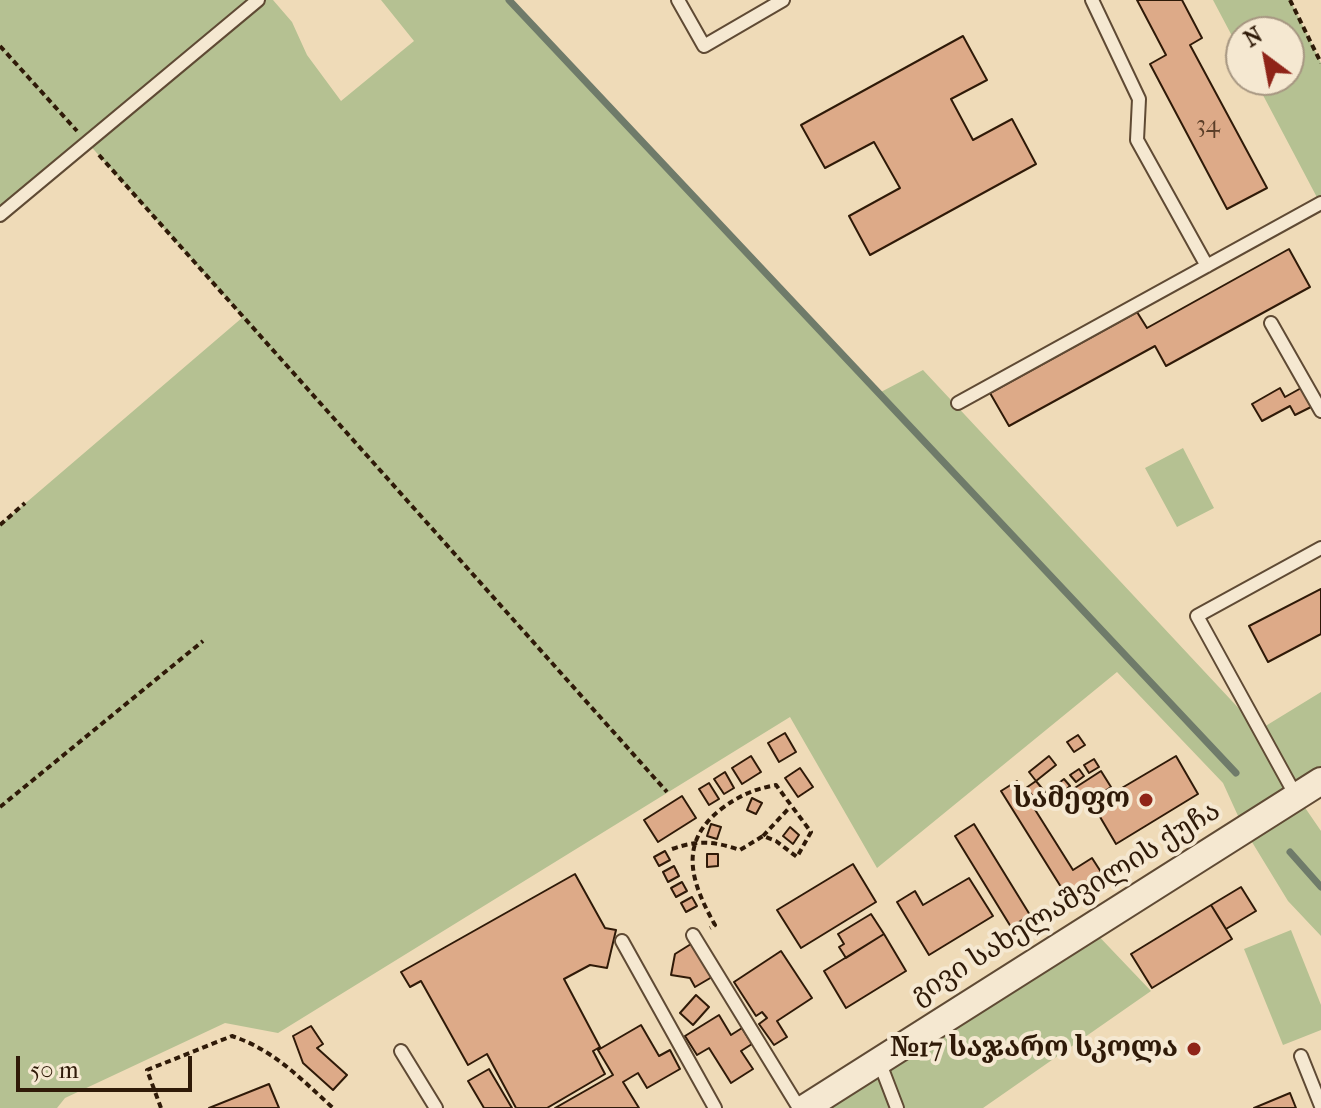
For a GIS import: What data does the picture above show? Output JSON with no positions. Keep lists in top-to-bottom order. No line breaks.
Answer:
{"streets":{"street":["გივი სახელაშვილის ქუჩა"]},"places":["სამეფო","№17 საჯარო სკოლა"],"house_numbers":["34"],"scale_bar":"50 m","north":"top left"}
